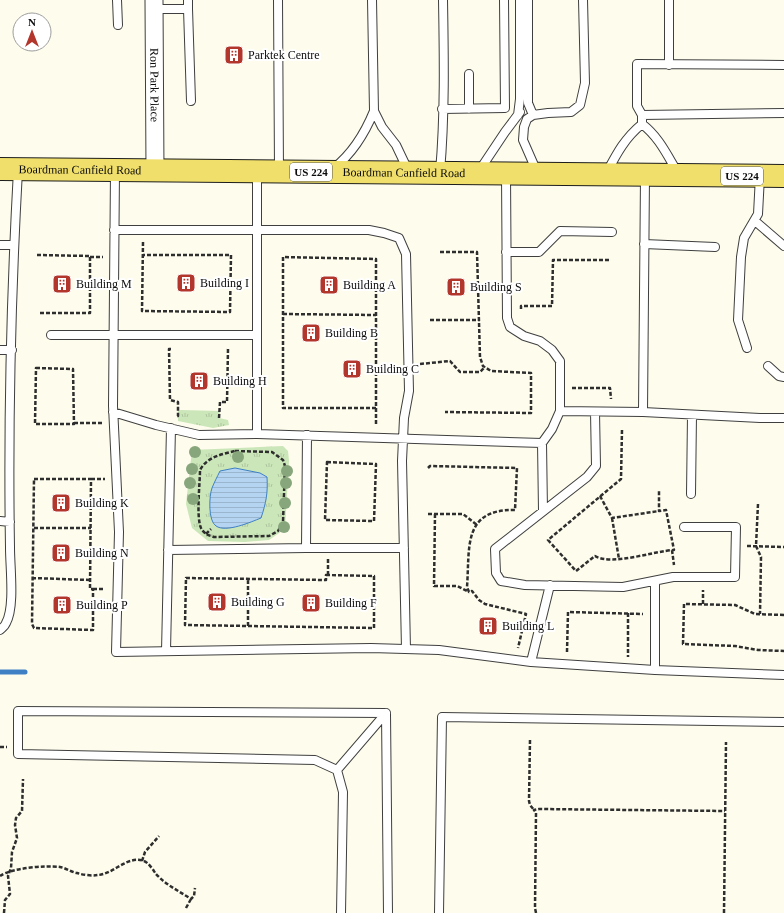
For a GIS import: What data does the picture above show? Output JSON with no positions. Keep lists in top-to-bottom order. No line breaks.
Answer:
{"streets":{"main road":["Boardman Canfield Road","US 224"],"street":["Ron Park Place"]},"crossings":[["Ron Park Place","Boardman Canfield Road"]],"places":{"building":["Parktek Centre","Building I","Building M","Building A","Building S","Building B","Building C","Building H","Building K","Building N","Building G","Building F","Building P","Building L"]},"north":"top"}
